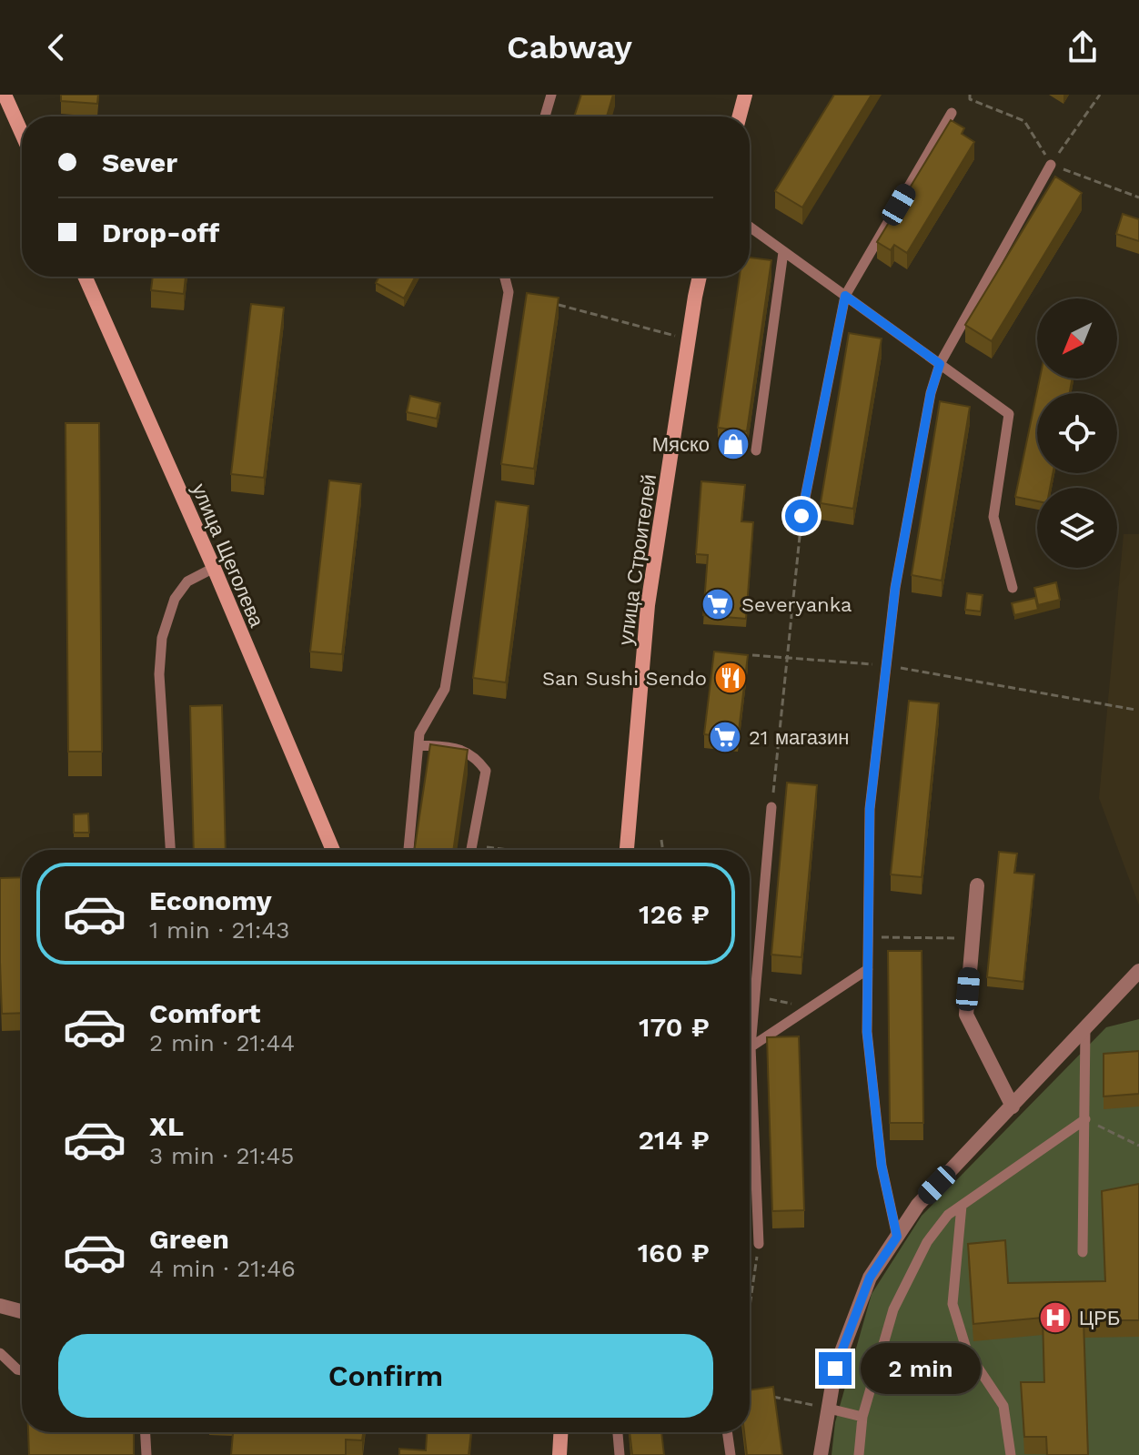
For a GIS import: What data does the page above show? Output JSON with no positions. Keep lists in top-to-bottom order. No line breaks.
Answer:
{"streets":{"street":["улица Щеголева","улица Строителей"]},"places":{"shop":["Мяско"],"supermarket":["Severyanka","21 магазин"],"restaurant":["San Sushi Sendo"],"hospital":["ЦРБ"]},"north":"bottom left","page":{"header":"Cabway","banner":["Sever","Drop-off"],"list":[{"name":"Economy","note":"1 min · 21:43","value":"126 ₽"},{"name":"Comfort","note":"2 min · 21:44","value":"170 ₽"},{"name":"XL","note":"3 min · 21:45","value":"214 ₽"},{"name":"Green","note":"4 min · 21:46","value":"160 ₽"}],"buttons":"Confirm","bubble":"2 min"}}
